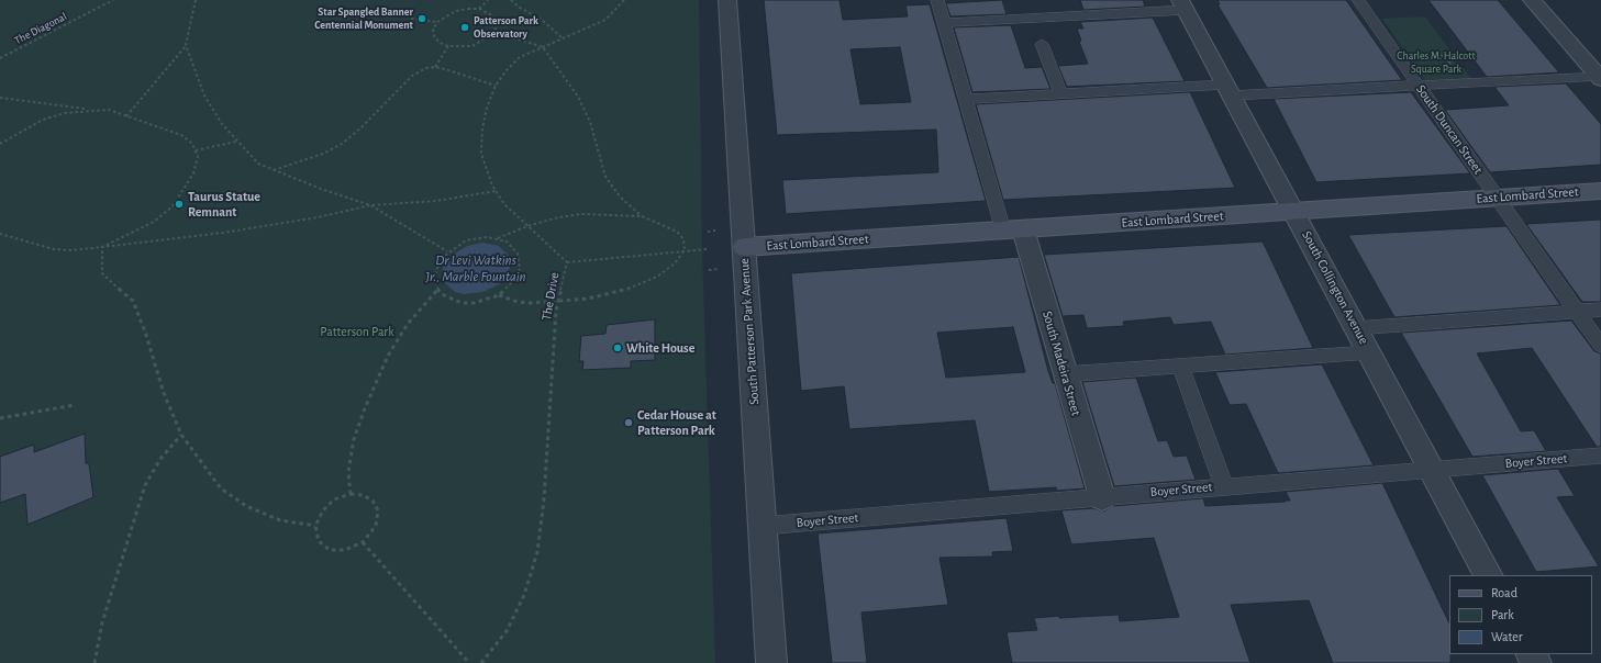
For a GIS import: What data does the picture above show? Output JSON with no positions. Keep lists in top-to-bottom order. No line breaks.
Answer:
{"streets":{"main road":["East Lombard Street"],"street":["South Collington Avenue","South Patterson Park Avenue","South Madeira Street"],"lane":["South Duncan Street","Boyer Street"],"path":["The Diagonal","The Drive"]},"crossings":[["South Duncan Street","East Lombard Street"],["East Lombard Street","South Collington Avenue"],["East Lombard Street","South Patterson Park Avenue"],["East Lombard Street","South Madeira Street"],["South Collington Avenue","Boyer Street"],["South Patterson Park Avenue","Boyer Street"],["South Madeira Street","Boyer Street"]],"water":["Dr Levi Watkins Jr., Marble Fountain"],"parks":["Charles M. Halcott Square Park","Patterson Park"],"places":["Star Spangled Banner Centennial Monument","Patterson Park Observatory","Taurus Statue Remnant","White House","Cedar House at Patterson Park"],"legend":["Road","Park","Water"]}
